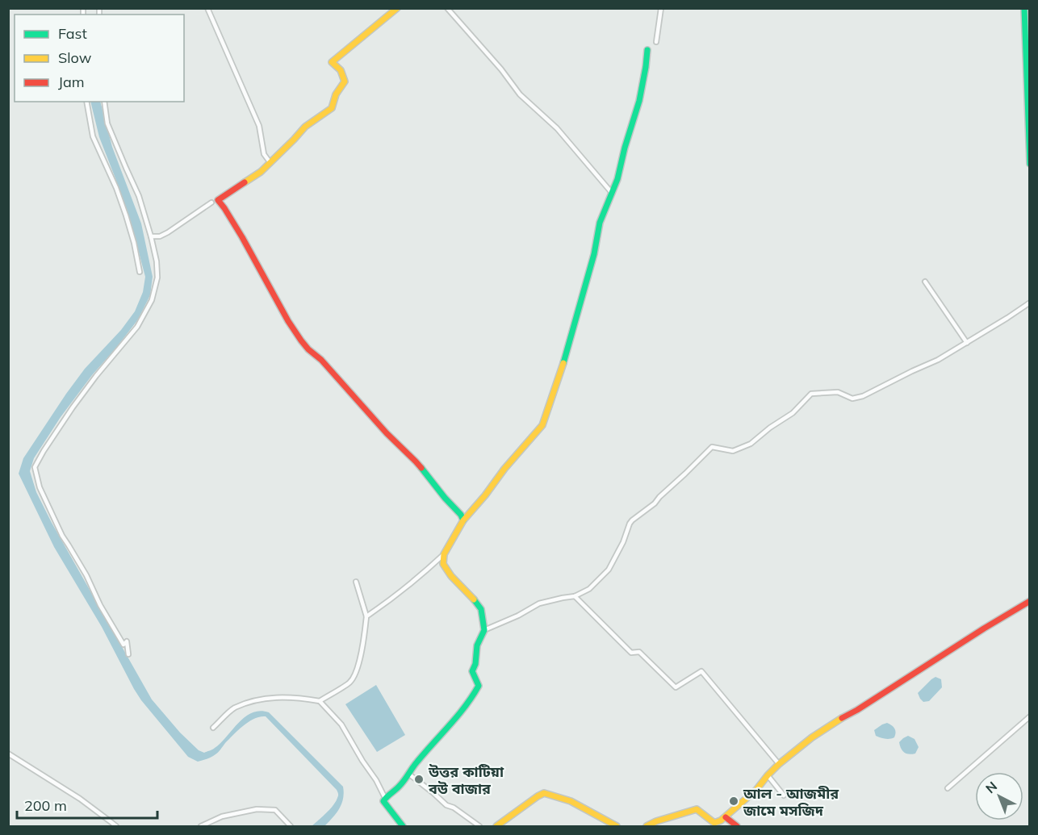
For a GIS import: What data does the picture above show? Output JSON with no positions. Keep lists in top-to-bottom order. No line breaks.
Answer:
{"places":["উত্তর কাটিয়া বউ বাজার","আল - আজমীর জামে মসজিদ"],"legend":["Fast","Slow","Jam"],"scale_bar":"200 m","north":"top left"}
